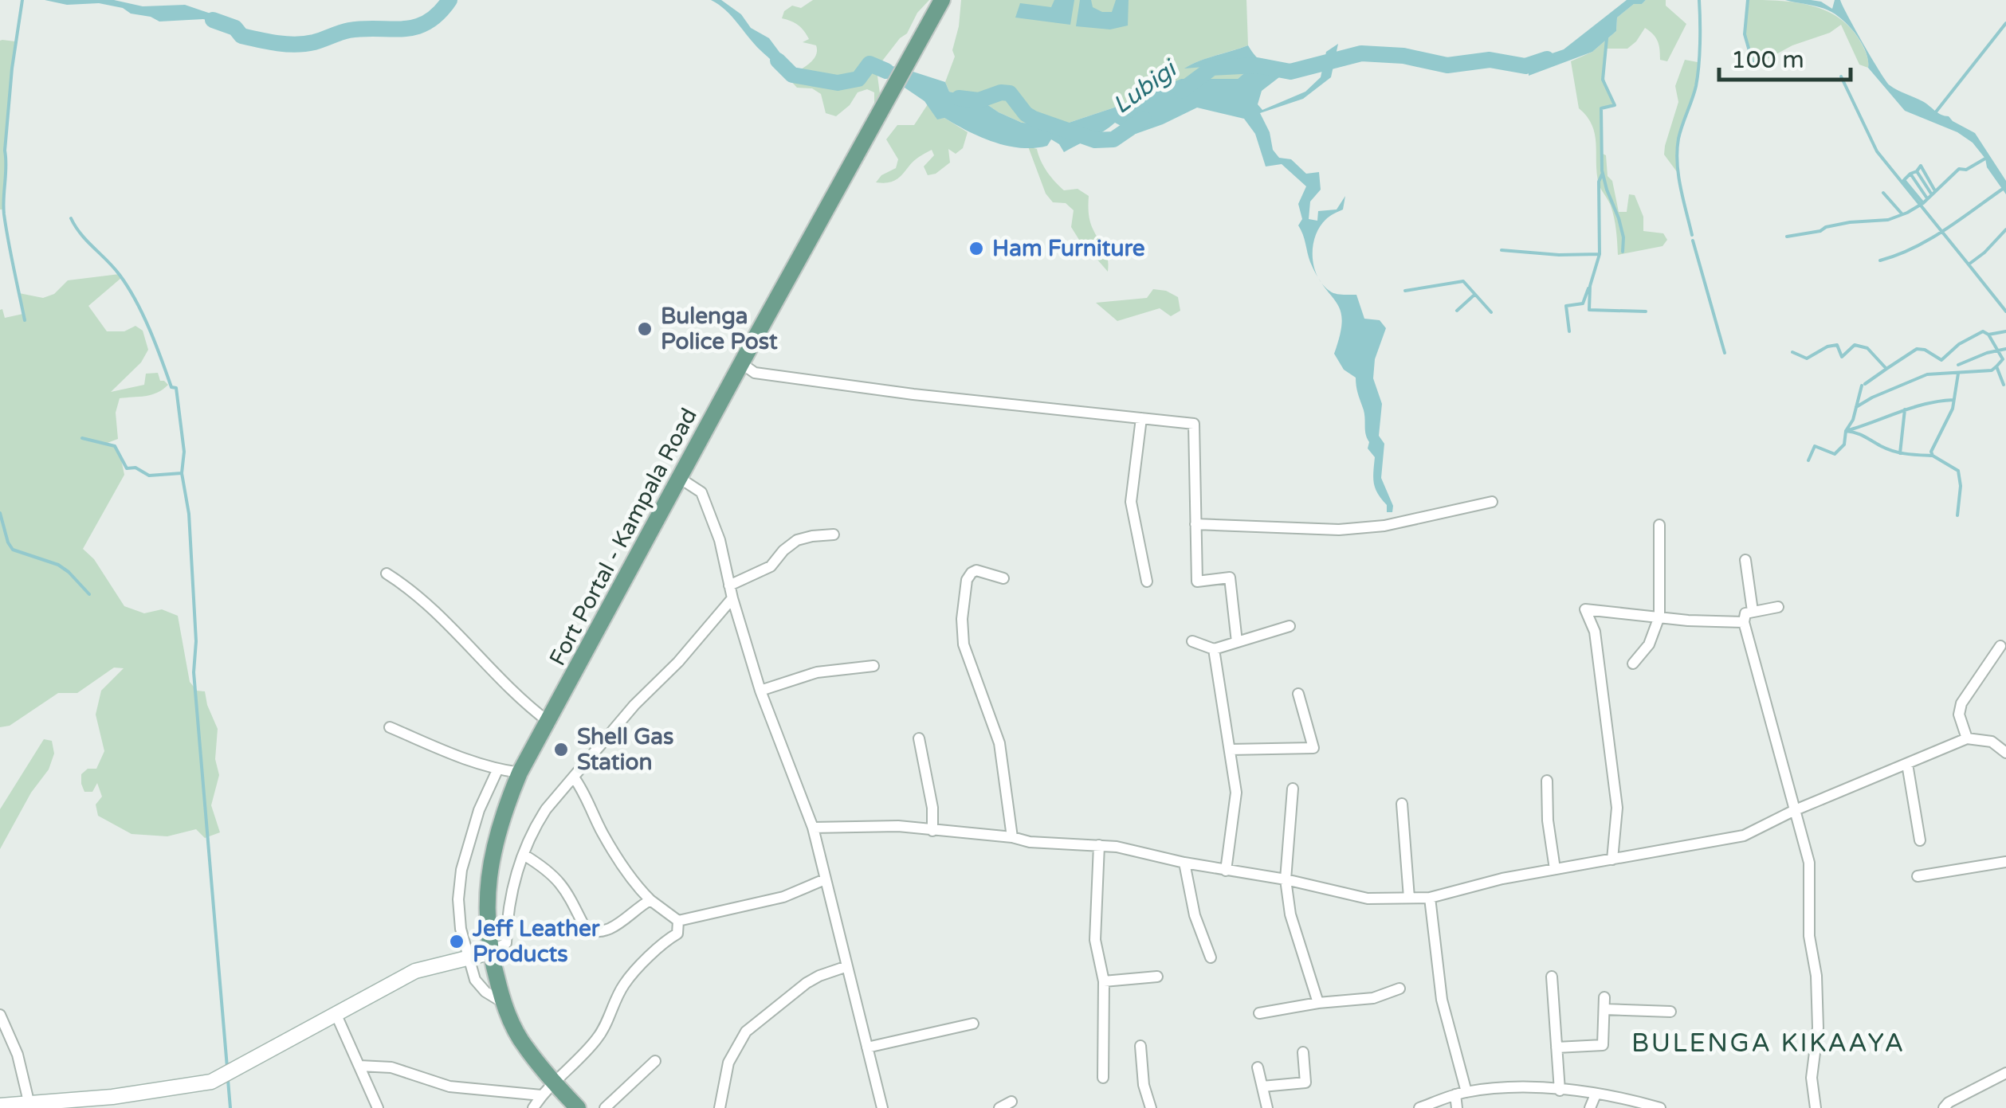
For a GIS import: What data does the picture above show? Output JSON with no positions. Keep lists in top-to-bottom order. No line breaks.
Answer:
{"streets":{"main road":["Fort Portal - Kampala Road"]},"districts":["BULENGA KIKAAYA"],"water":["Lubigi"],"places":["Ham Furniture","Bulenga Police Post","Shell Gas Station","Jeff Leather Products"],"scale_bar":"100 m"}
